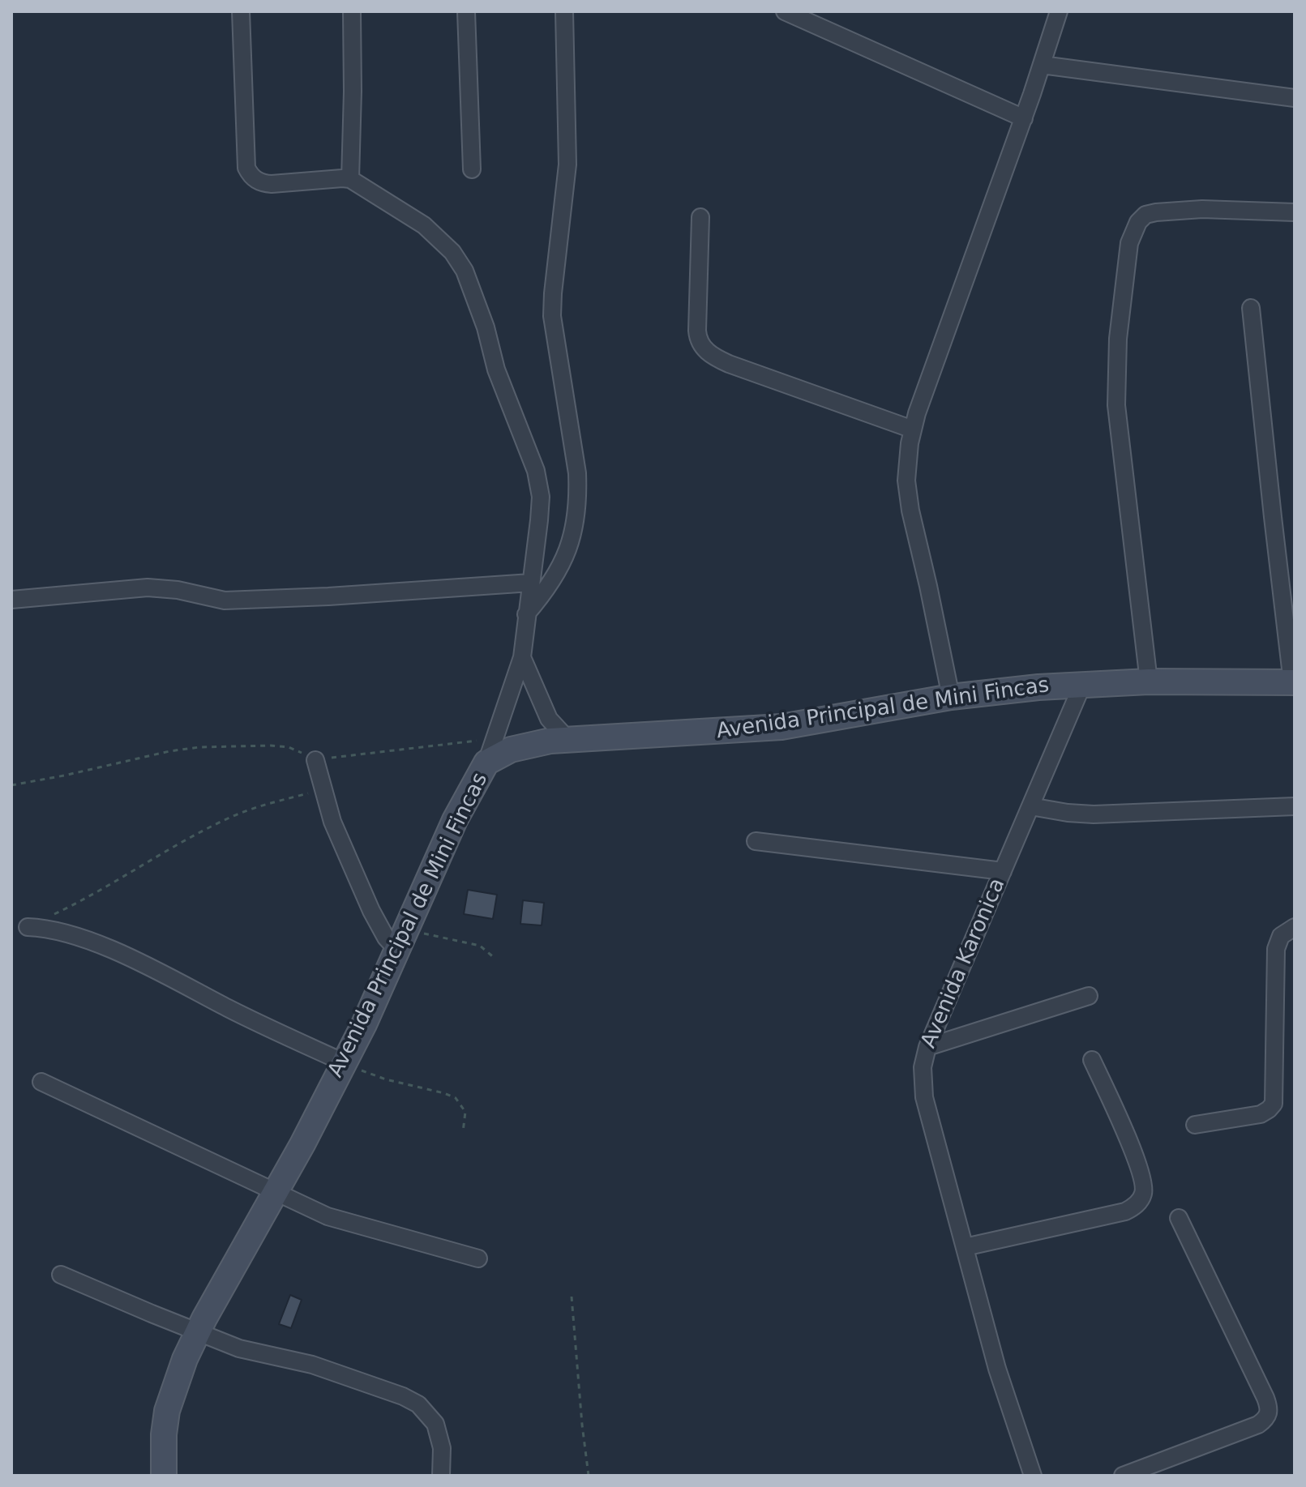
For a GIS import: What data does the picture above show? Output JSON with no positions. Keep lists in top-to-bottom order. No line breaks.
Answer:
{"streets":{"street":["Avenida Principal de Mini Fincas","Avenida Karonica"]},"crossings":[["Avenida Principal de Mini Fincas","Avenida Karonica"]]}
